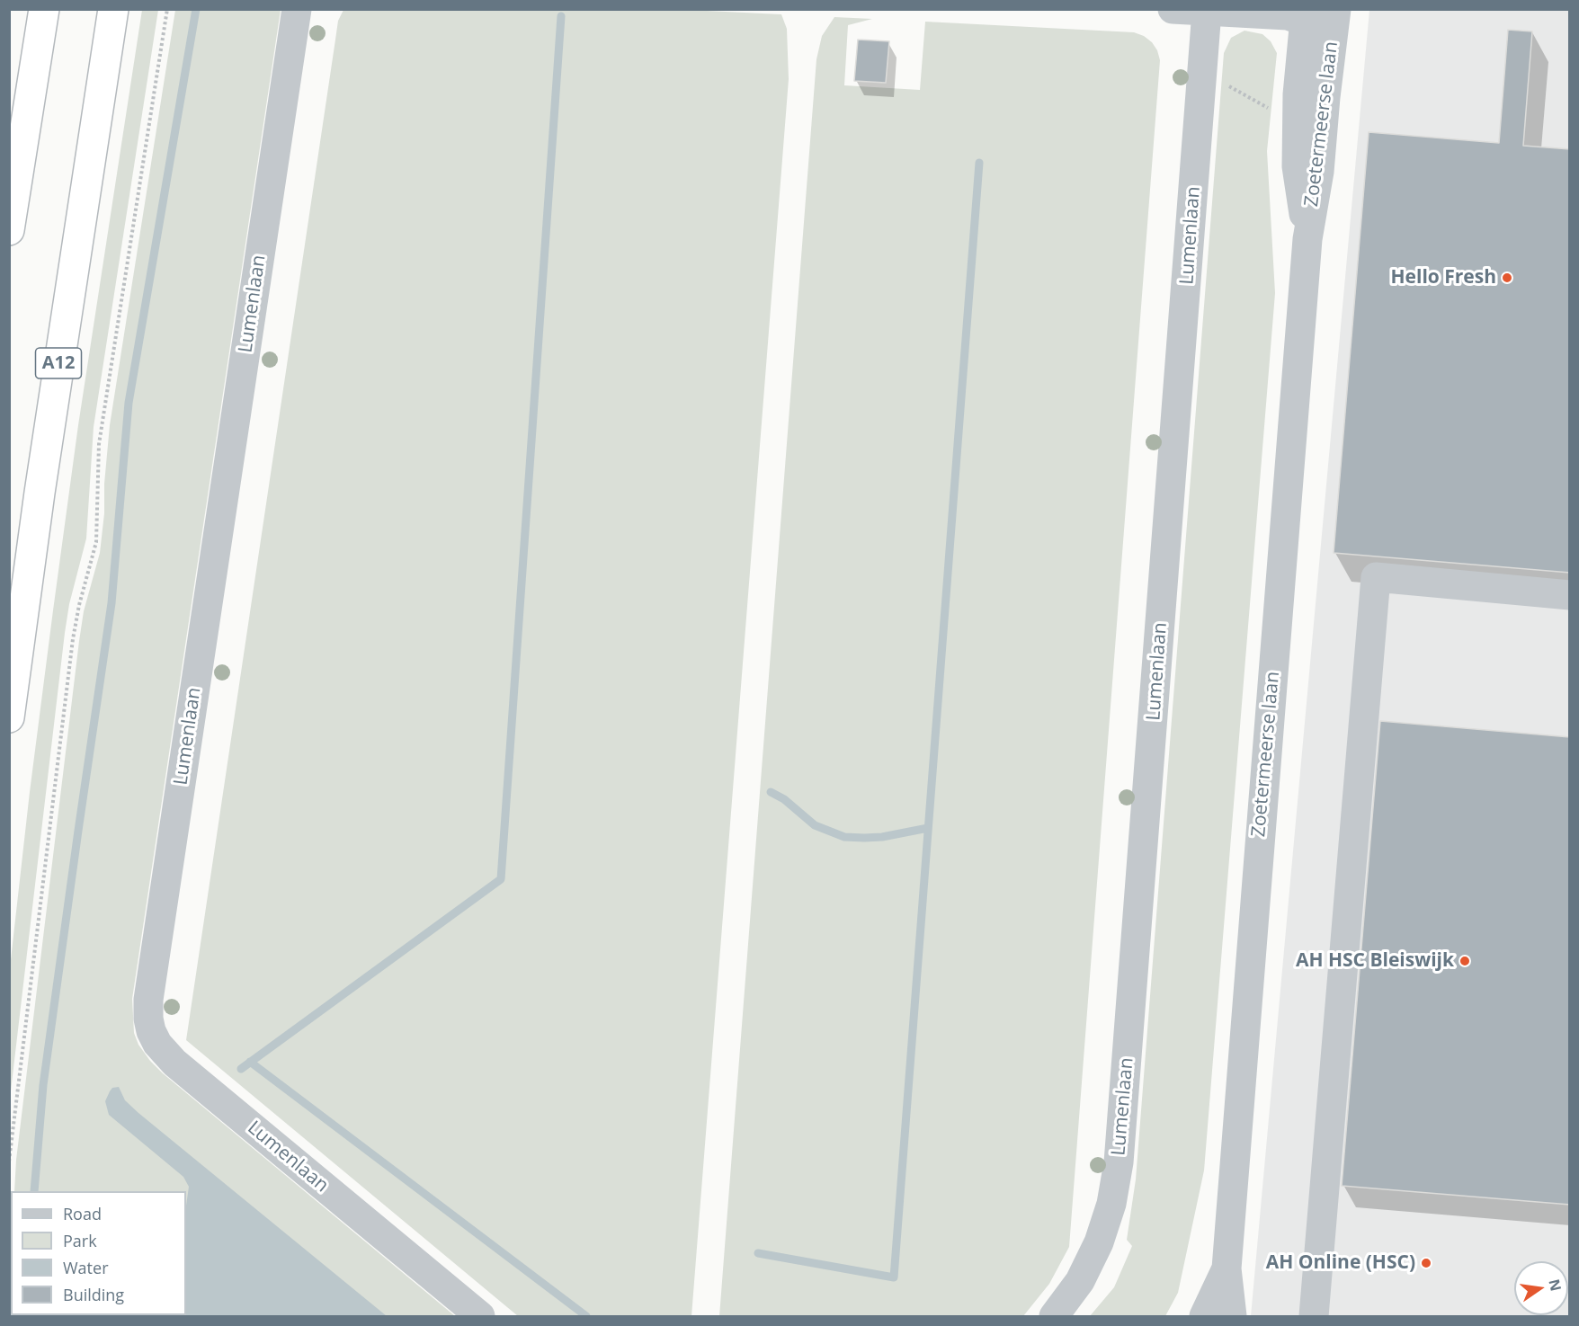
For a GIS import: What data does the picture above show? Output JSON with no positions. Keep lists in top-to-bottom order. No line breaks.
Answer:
{"streets":{"highway":["A12"],"street":["Zoetermeerse laan","Lumenlaan"]},"places":["Hello Fresh","AH HSC Bleiswijk","AH Online (HSC)"],"legend":["Road","Park","Water","Building"],"north":"right"}
